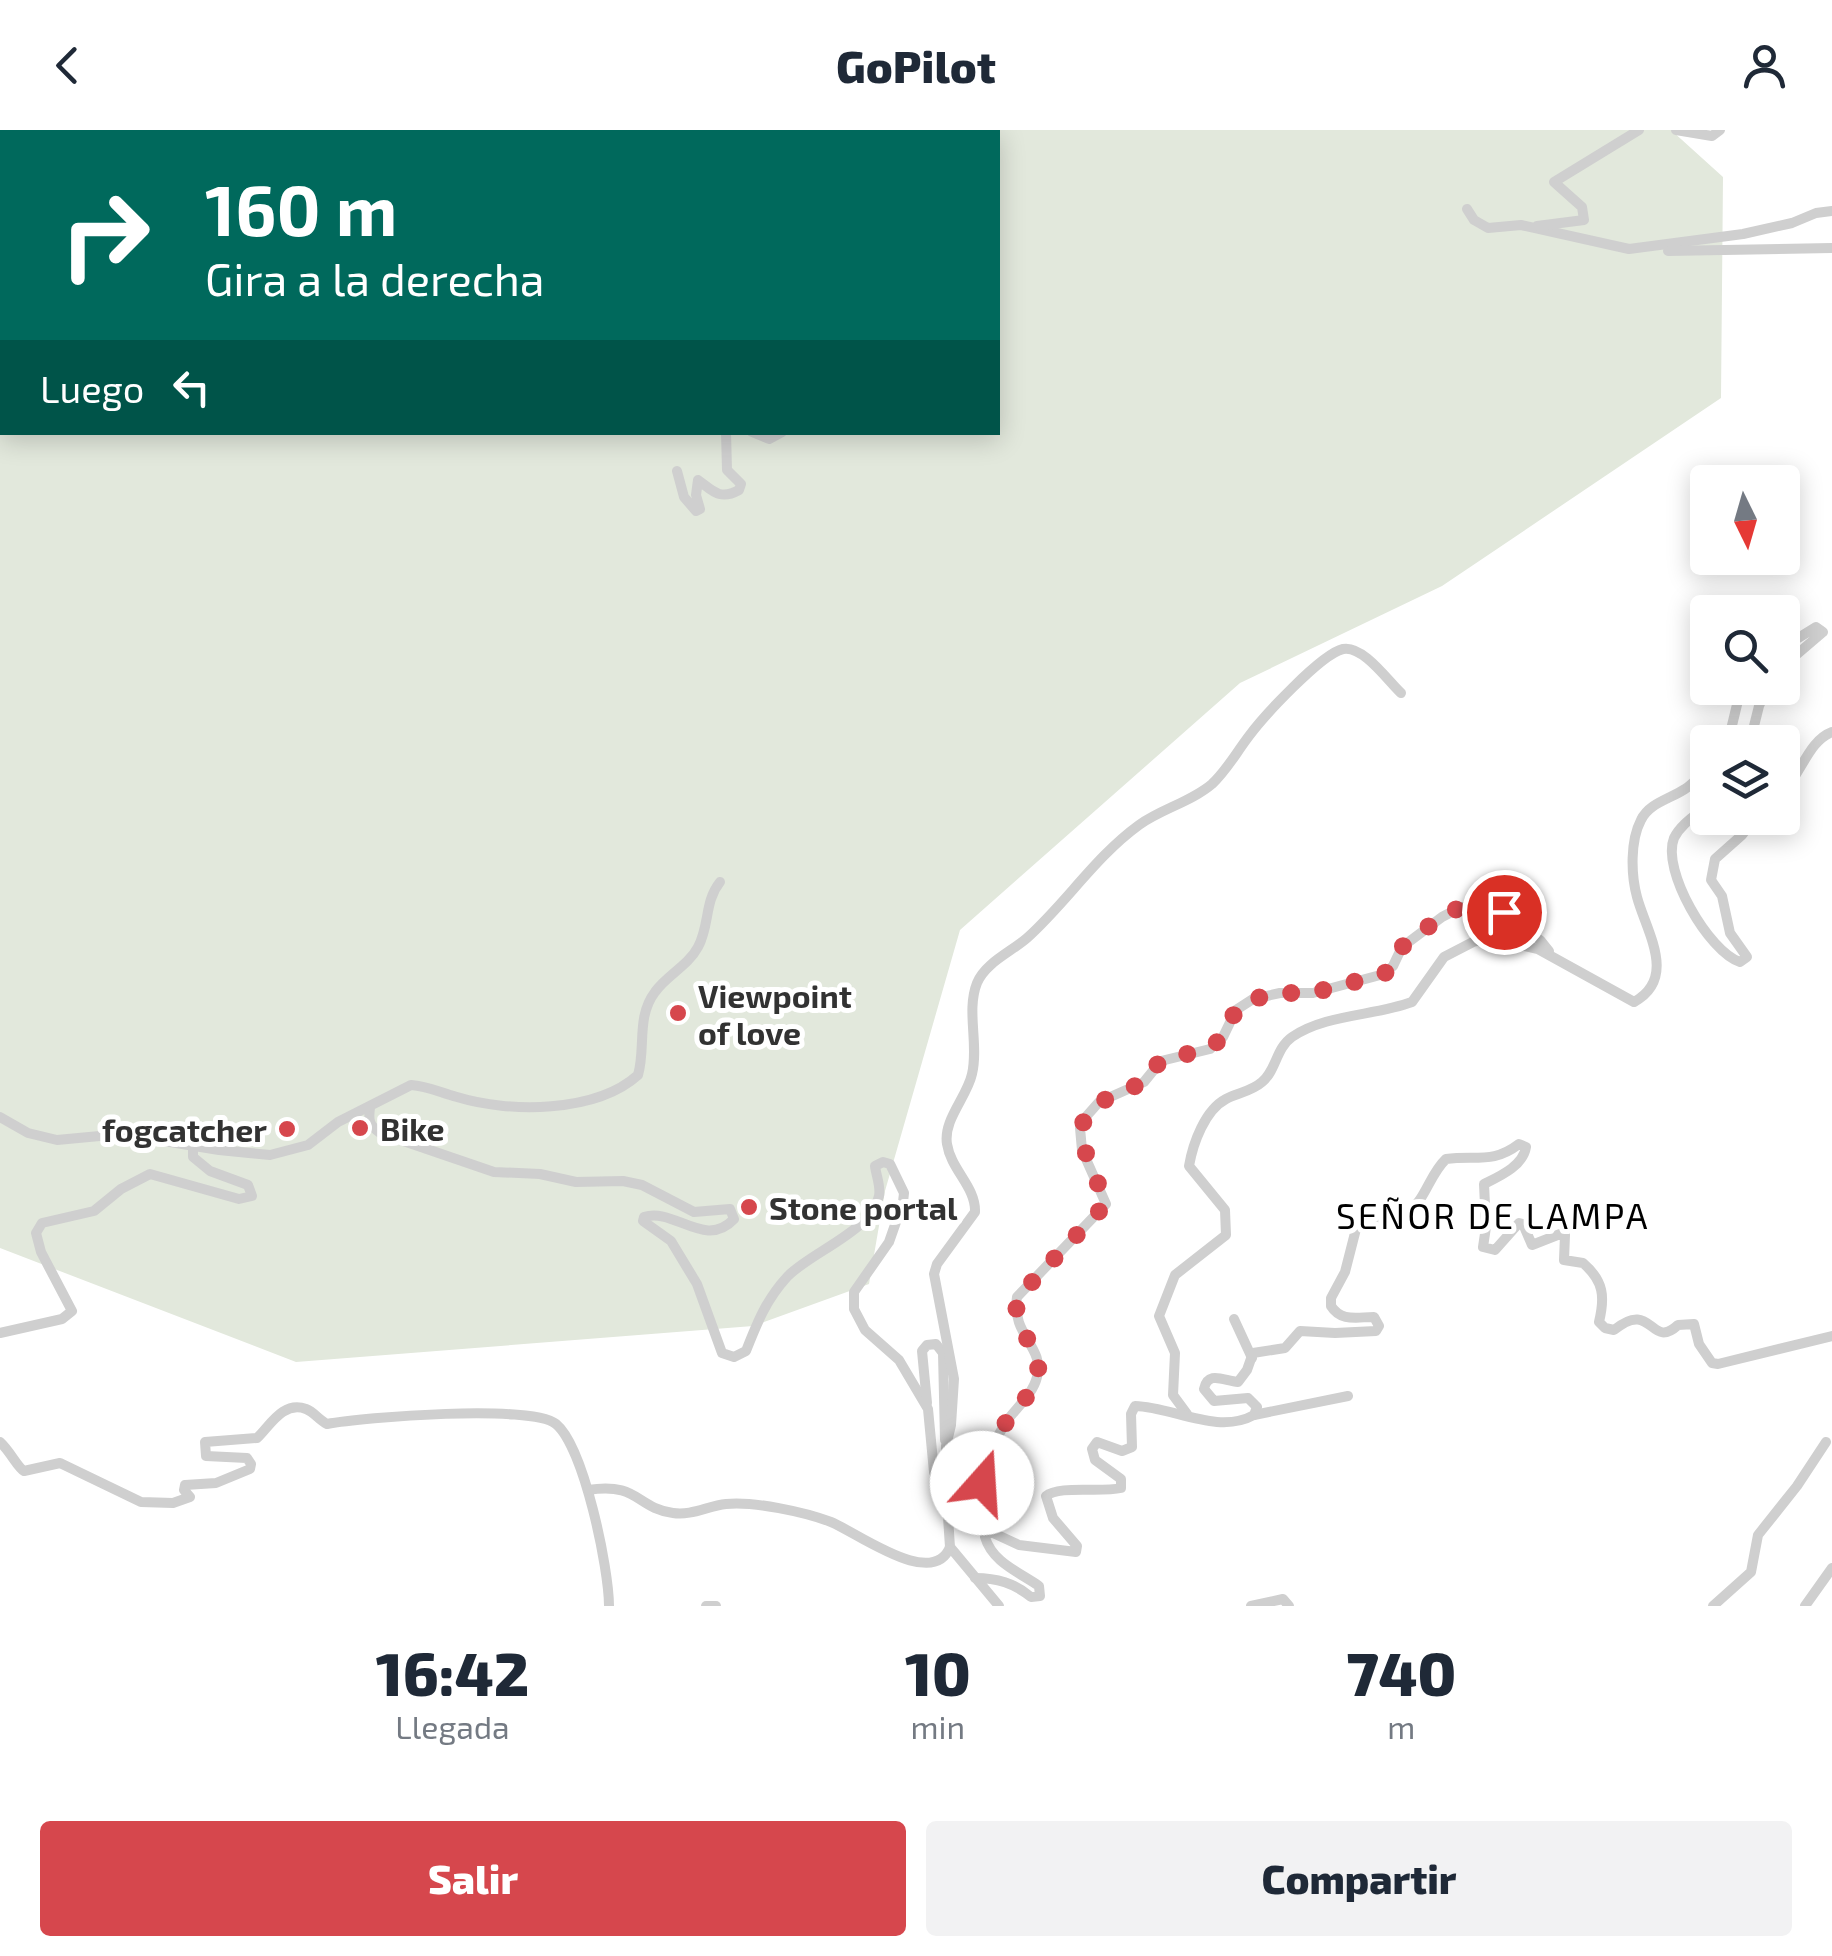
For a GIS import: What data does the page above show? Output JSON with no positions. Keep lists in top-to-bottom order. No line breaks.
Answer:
{"districts":["SEÑOR DE LAMPA"],"places":["Viewpoint of love","Bike","fogcatcher","Stone portal"],"north":"bottom","page":{"header":"GoPilot","turn":["160 m","Gira a la derecha"],"then":"Luego","eta":["16:42","Llegada","10","min","740","m"],"buttons":["Salir","Compartir"]}}
